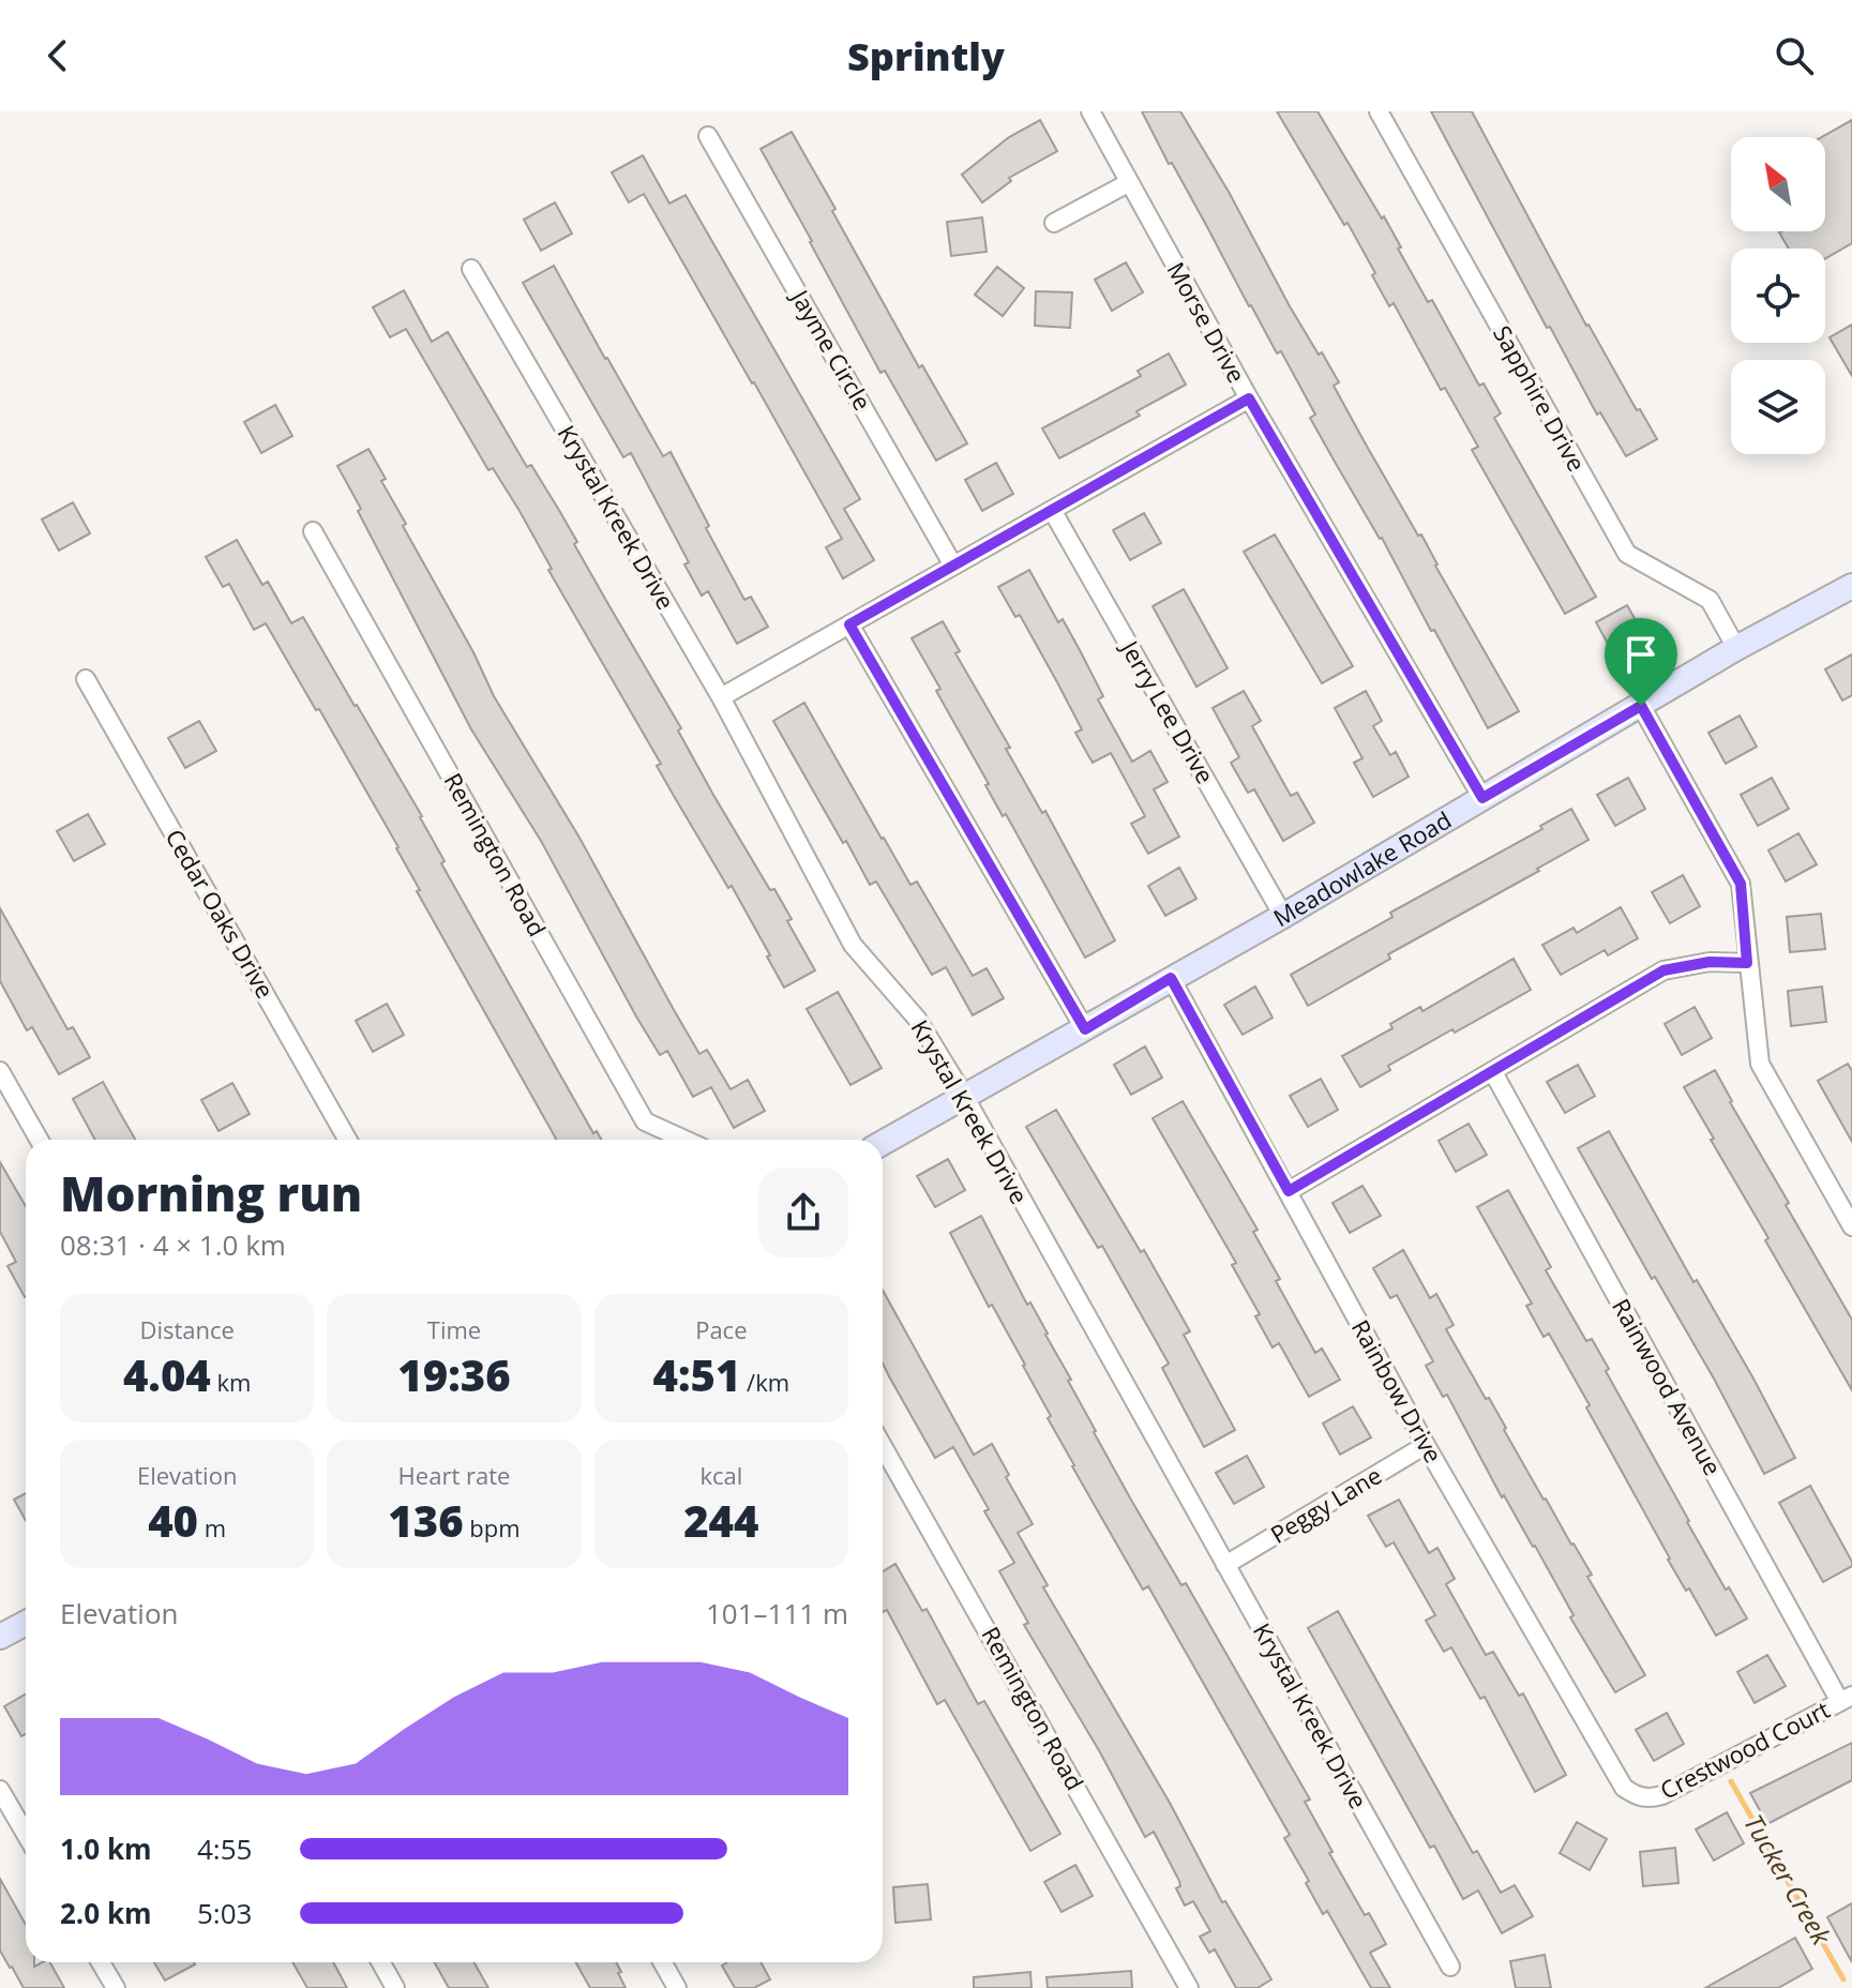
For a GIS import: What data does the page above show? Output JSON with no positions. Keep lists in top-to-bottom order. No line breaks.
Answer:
{"streets":{"street":["Morse Drive","Jayme Circle","Sapphire Drive","Krystal Kreek Drive","Jerry Lee Drive","Remington Road","Meadowlake Road","Cedar Oaks Drive","Rainwood Avenue","Rainbow Drive","Peggy Lane","Crestwood Court"]},"crossings":[["Morse Drive","Meadowlake Road"],["Sapphire Drive","Meadowlake Road"],["Krystal Kreek Drive","Meadowlake Road"],["Krystal Kreek Drive","Peggy Lane"],["Jerry Lee Drive","Meadowlake Road"],["Meadowlake Road","Rainbow Drive"],["Rainwood Avenue","Crestwood Court"],["Rainbow Drive","Peggy Lane"],["Rainbow Drive","Crestwood Court"]],"water":["Tucker Creek"],"north":"top left","page":{"header":"Sprintly","heading":["Morning run","08:31 · 4 × 1.0 km"],"stats":[["Distance","4.04 km"],["Time","19:36"],["Pace","4:51 /km"],["Elevation","40 m"],["Heart rate","136 bpm"],["kcal","244"]],"chart":["Elevation","101–111 m"],"list":[{"name":"1.0 km","note":"4:55"},{"name":"2.0 km","note":"5:03"}]}}
